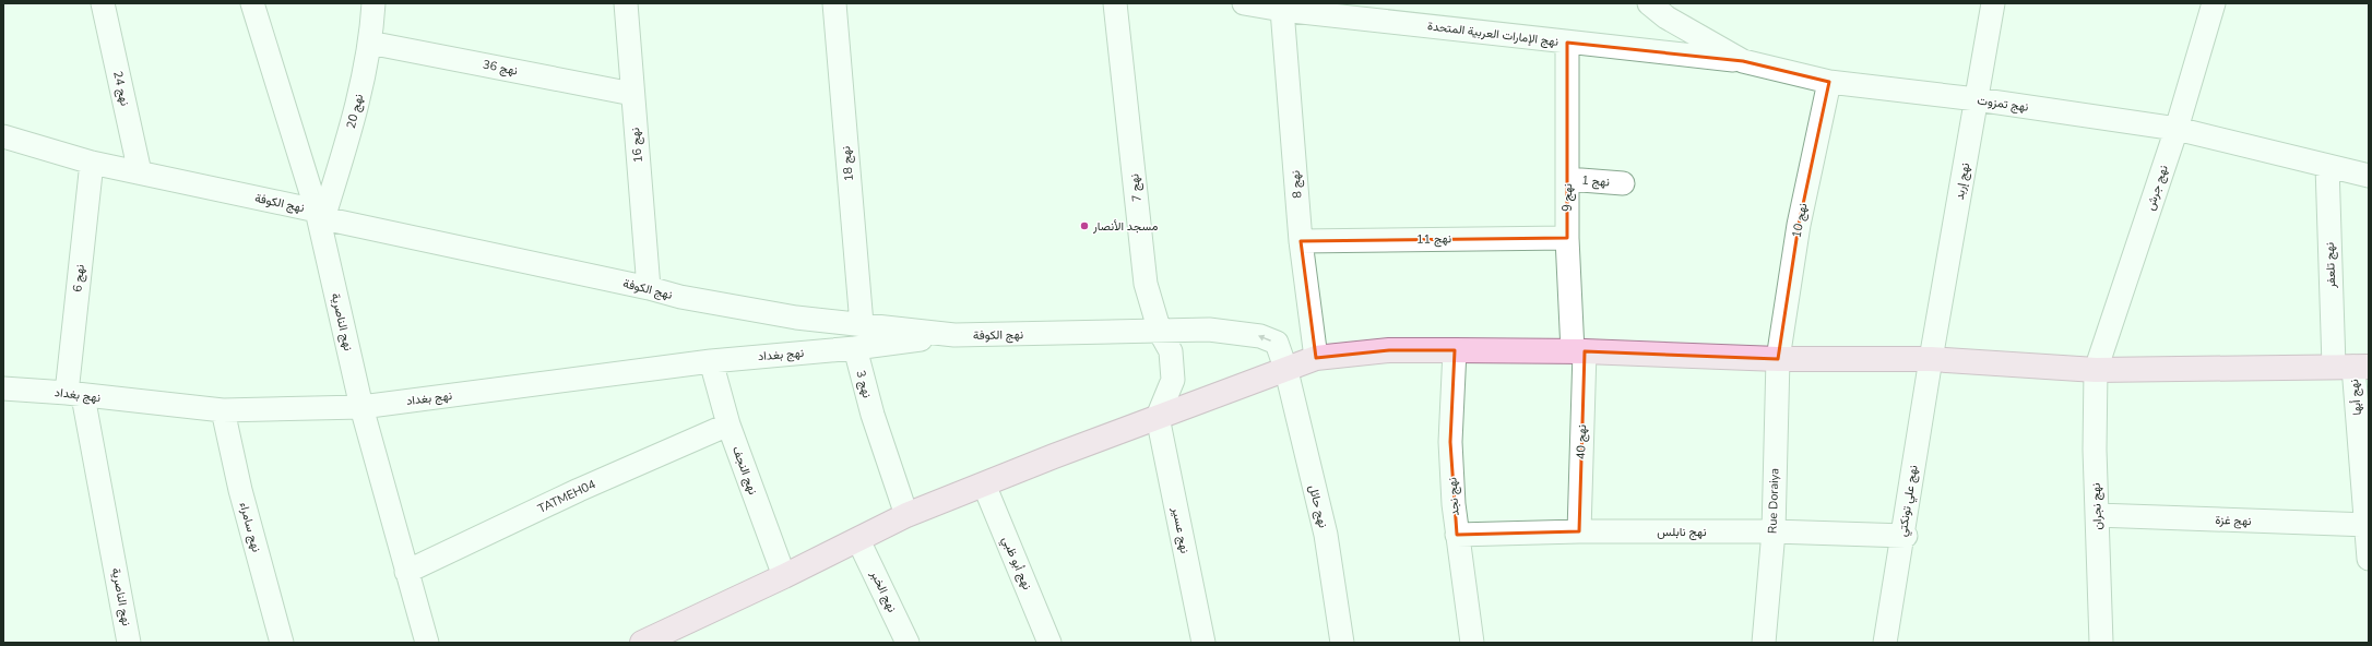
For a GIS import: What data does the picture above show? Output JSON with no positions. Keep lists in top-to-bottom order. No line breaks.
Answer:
{"streets":{"street":["نهج الإمارات العربية المتحدة","نهج 36","نهج 24","نهج تمزوت","نهج 20","نهج 16","نهج 18","نهج 1","نهج إربد","نهج 8","نهج 7","نهج جرش","نهج 9","نهج الكوفة","نهج 10","نهج 11","نهج تلعفر","نهج 6","نهج الناصرية","نهج بغداد","نهج 3","نهج أبها","نهج 40","نهج النجف","TATMEH04","نهج نجد","Rue Doraiya","نهج علي تونكتي","نهج حائل","نهج نجران","نهج غزة","نهج سامراء","نهج عسير","نهج نابلس","نهج أبو ظبي","نهج الخبر"]},"crossings":[["نهج الإمارات العربية المتحدة","نهج تمزوت"],["نهج الإمارات العربية المتحدة","نهج 8"],["نهج الإمارات العربية المتحدة","نهج 9"],["نهج 36","نهج 20"],["نهج 36","نهج 16"],["نهج 24","نهج الكوفة"],["نهج تمزوت","نهج إربد"],["نهج تمزوت","نهج جرش"],["نهج تمزوت","نهج 10"],["نهج تمزوت","نهج تلعفر"],["نهج 20","نهج الكوفة"],["نهج 20","نهج الناصرية"],["نهج 16","نهج الكوفة"],["نهج 18","نهج الكوفة"],["نهج 1","نهج 9"],["نهج إربد","نهج علي تونكتي"],["نهج 8","نهج 11"],["نهج 7","نهج الكوفة"],["نهج 7","نهج عسير"],["نهج جرش","نهج نجران"],["نهج 9","نهج 11"],["نهج 9","نهج 40"],["نهج الكوفة","نهج 6"],["نهج الكوفة","نهج الناصرية"],["نهج الكوفة","نهج حائل"],["نهج 10","Rue Doraiya"],["نهج تلعفر","نهج أبها"],["نهج 6","نهج الناصرية"],["نهج 6","نهج بغداد"],["نهج الناصرية","نهج بغداد"],["نهج الناصرية","TATMEH04"],["نهج بغداد","نهج 3"],["نهج بغداد","نهج النجف"],["نهج بغداد","نهج سامراء"],["نهج أبها","نهج غزة"],["نهج 40","نهج نابلس"],["نهج النجف","TATMEH04"],["نهج نجد","نهج نابلس"],["Rue Doraiya","نهج نابلس"],["نهج علي تونكتي","نهج نابلس"],["نهج نجران","نهج غزة"]],"places":["مسجد الأنصار"]}
